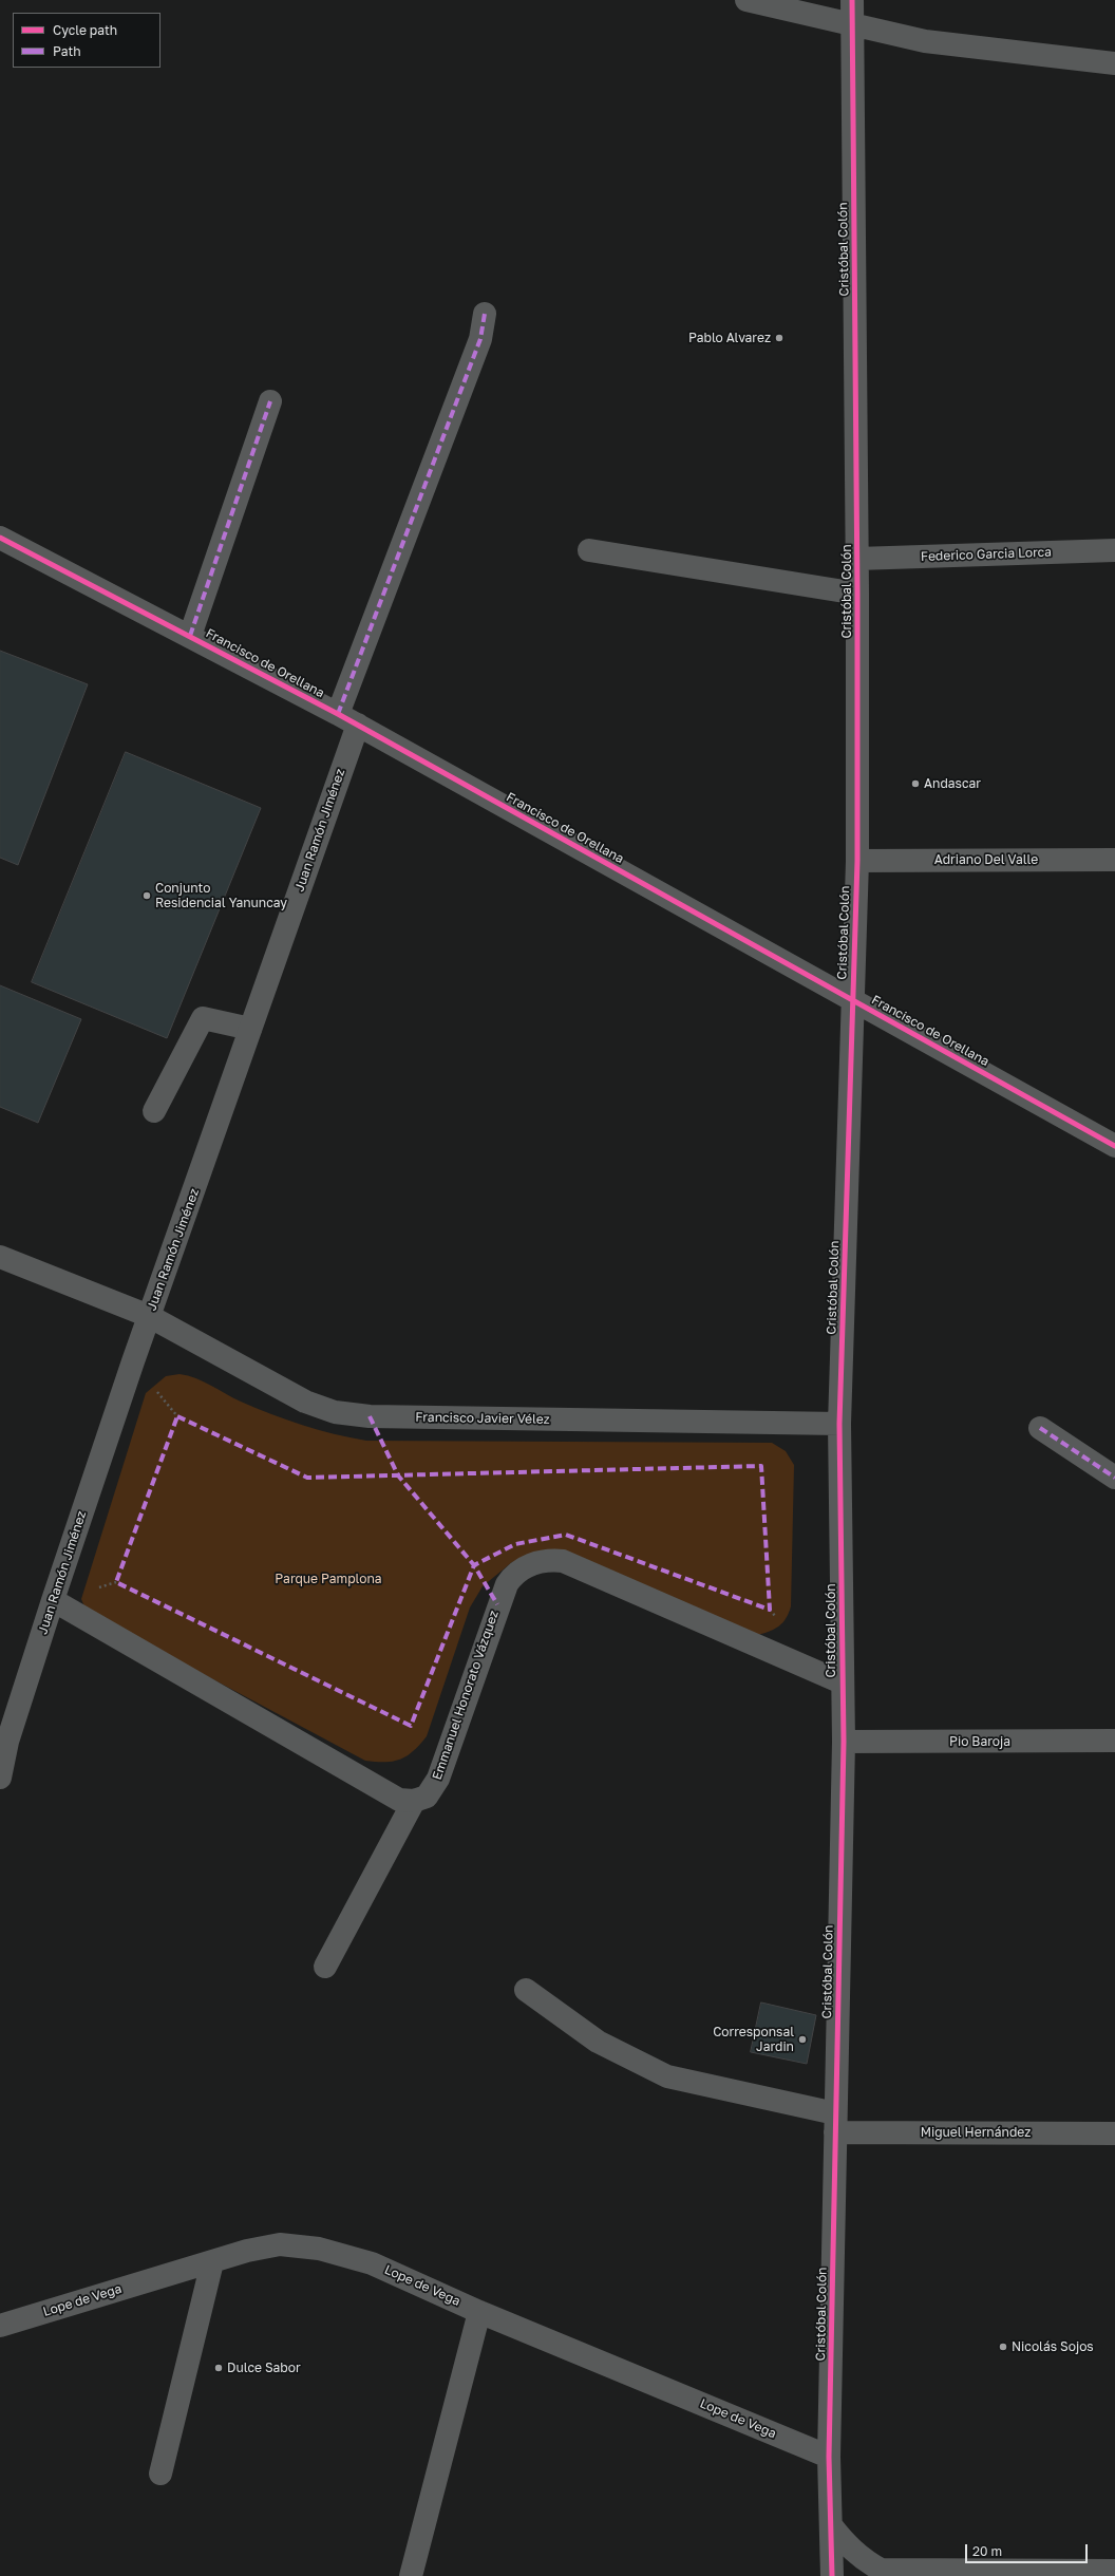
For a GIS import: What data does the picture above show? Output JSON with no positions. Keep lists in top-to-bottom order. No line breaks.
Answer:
{"streets":{"street":["Cristóbal Colón","Federico Garcia Lorca","Francisco de Orellana","Juan Ramón Jiménez","Adriano Del Valle","Francisco Javier Vélez","Emmanuel Honorato Vázquez","Pio Baroja","Miguel Hernández","Lope de Vega"]},"crossings":[["Cristóbal Colón","Federico Garcia Lorca"],["Cristóbal Colón","Francisco de Orellana"],["Cristóbal Colón","Adriano Del Valle"],["Cristóbal Colón","Francisco Javier Vélez"],["Cristóbal Colón","Emmanuel Honorato Vázquez"],["Cristóbal Colón","Pio Baroja"],["Cristóbal Colón","Miguel Hernández"],["Cristóbal Colón","Lope de Vega"],["Francisco de Orellana","Juan Ramón Jiménez"],["Juan Ramón Jiménez","Francisco Javier Vélez"]],"parks":["Parque Pamplona"],"places":["Pablo Alvarez","Andascar","Conjunto Residencial Yanuncay","Corresponsal Jardin","Nicolás Sojos","Dulce Sabor"],"legend":["Cycle path","Path"],"scale_bar":"20 m"}
